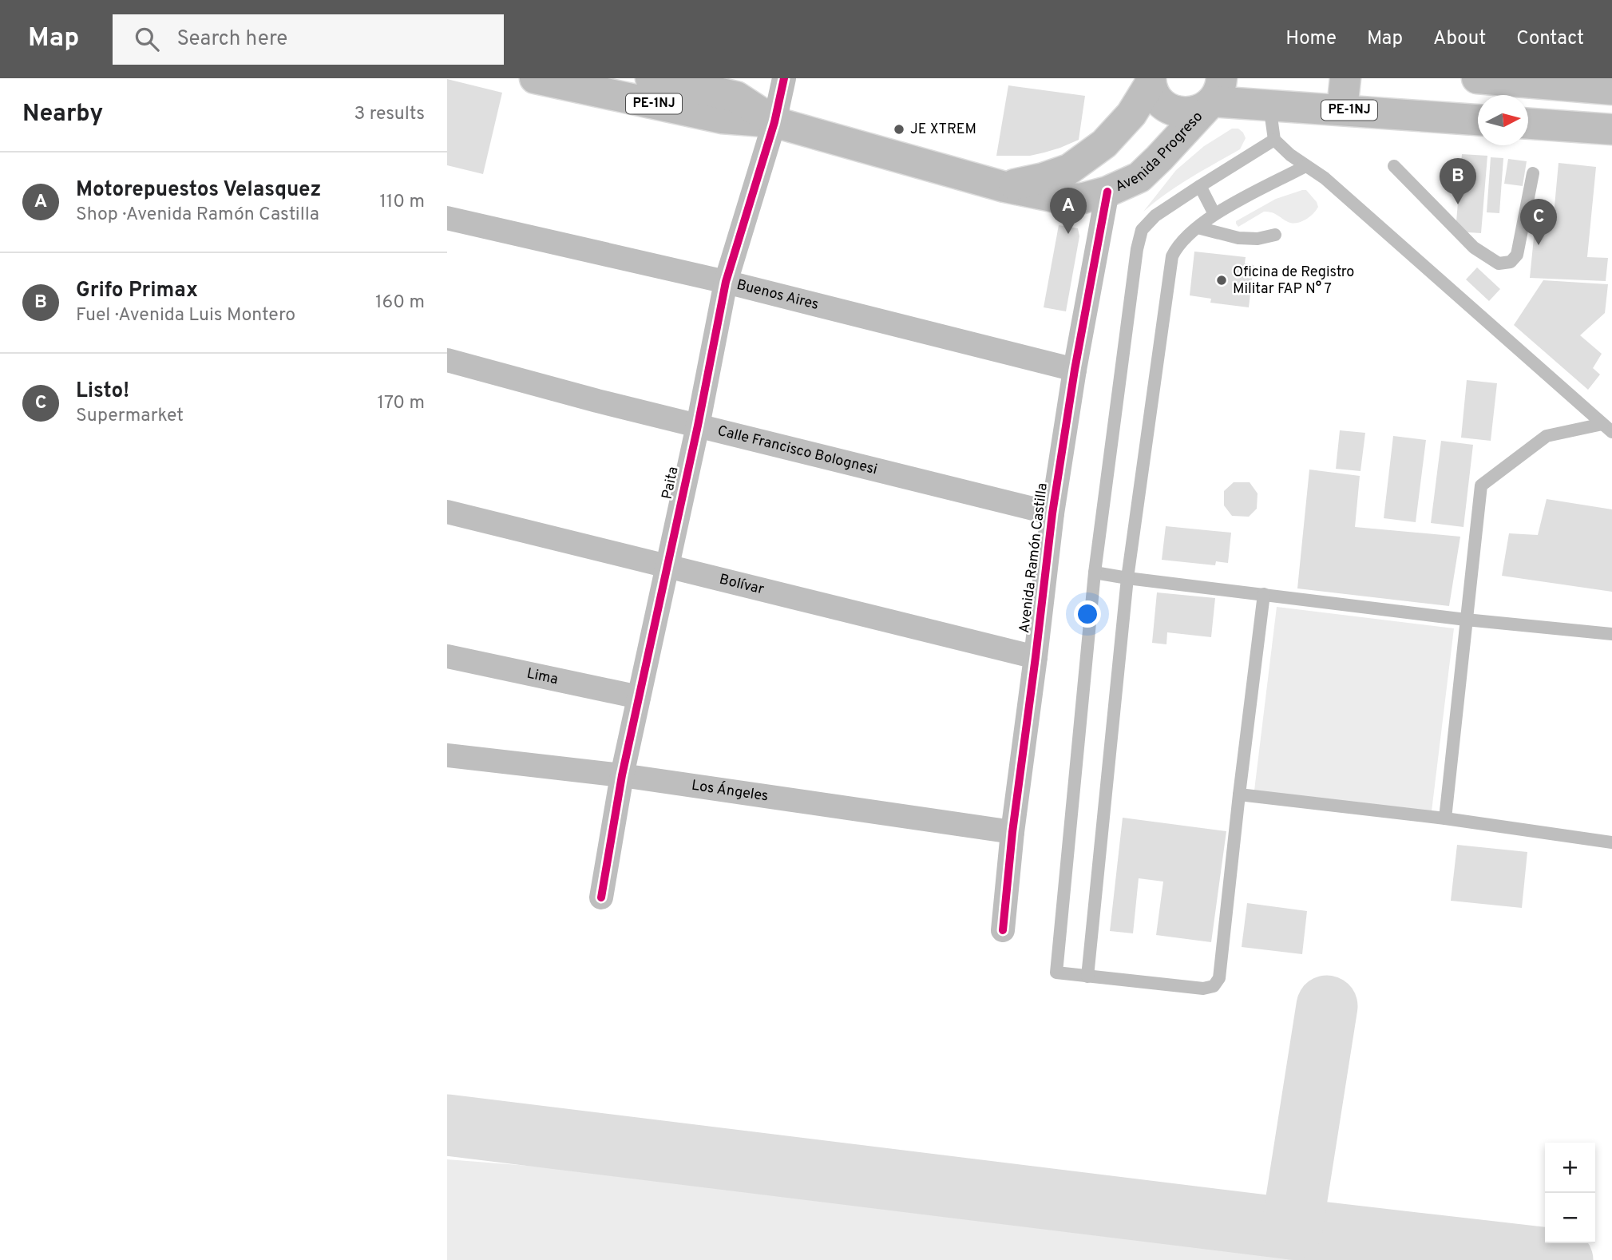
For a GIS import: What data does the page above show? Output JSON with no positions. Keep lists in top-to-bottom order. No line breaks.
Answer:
{"streets":{"main road":["PE-1NJ","Avenida Progreso"],"street":["Buenos Aires","Calle Francisco Bolognesi","Paita","Avenida Ramón Castilla","Bolívar","Lima","Los Ángeles"]},"crossings":[["PE-1NJ","Avenida Progreso"],["Avenida Progreso","Paita"],["Avenida Progreso","Avenida Ramón Castilla"],["Buenos Aires","Paita"],["Buenos Aires","Avenida Ramón Castilla"],["Calle Francisco Bolognesi","Paita"],["Calle Francisco Bolognesi","Avenida Ramón Castilla"],["Paita","Bolívar"],["Paita","Lima"],["Paita","Los Ángeles"],["Avenida Ramón Castilla","Bolívar"],["Avenida Ramón Castilla","Los Ángeles"]],"places":["JE XTREM","Oficina de Registro Militar FAP N° 7"],"north":"right","page":{"header":"Map","search":"Search here","nav":["Home","Map","About","Contact"],"heading":["Nearby","3 results"],"list":[{"mark":"A","name":"Motorepuestos Velasquez","note":"Shop · Avenida Ramón Castilla","value":"110 m"},{"mark":"B","name":"Grifo Primax","note":"Fuel · Avenida Luis Montero","value":"160 m"},{"mark":"C","name":"Listo!","note":"Supermarket","value":"170 m"}],"pins":["B","A","C"],"map_buttons":["+","−"]}}
